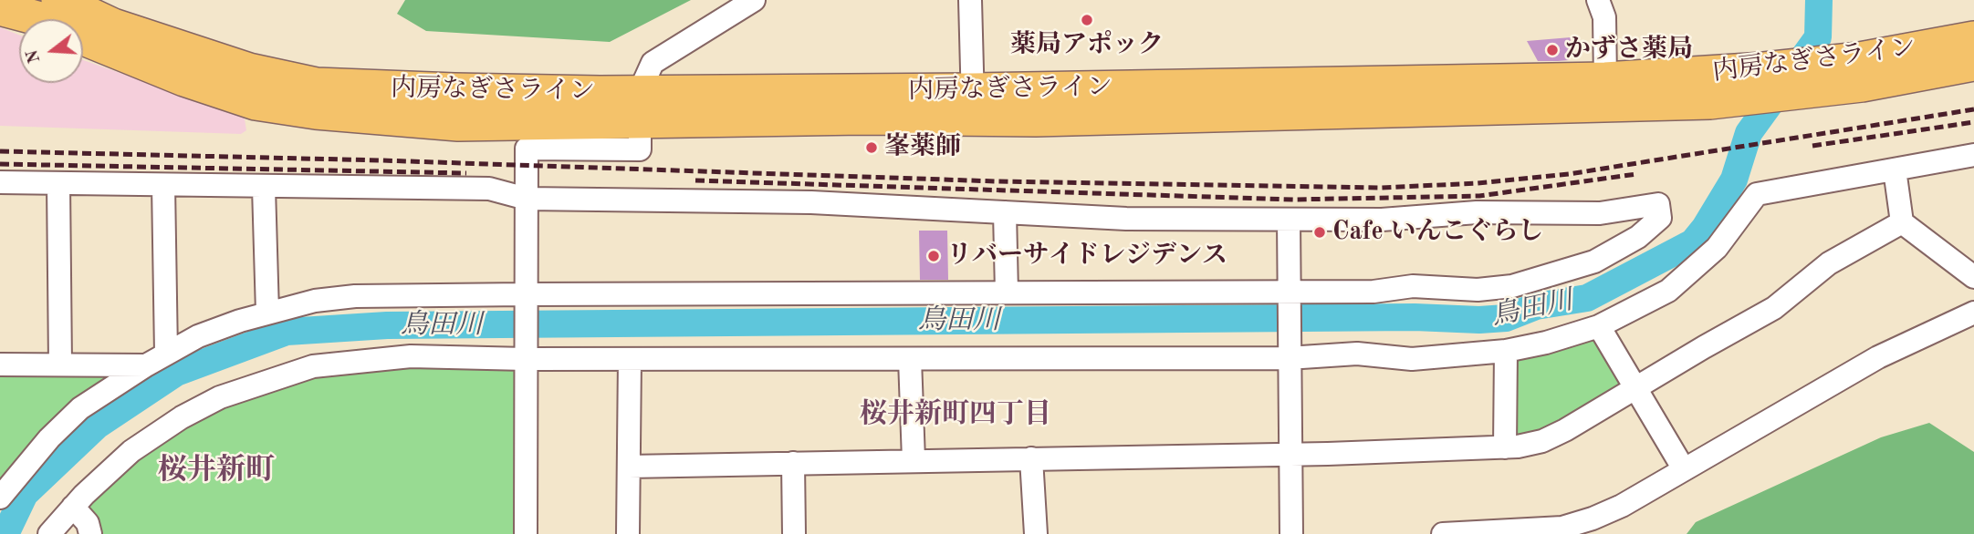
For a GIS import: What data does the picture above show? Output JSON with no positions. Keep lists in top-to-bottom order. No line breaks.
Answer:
{"streets":{"highway":["内房なぎさライン"]},"districts":["桜井新町四丁目","桜井新町"],"water":["鳥田川"],"places":["薬局アポック","かずさ薬局","峯薬師","Cafe いんこぐらし","リバーサイドレジデンス"],"north":"left"}
